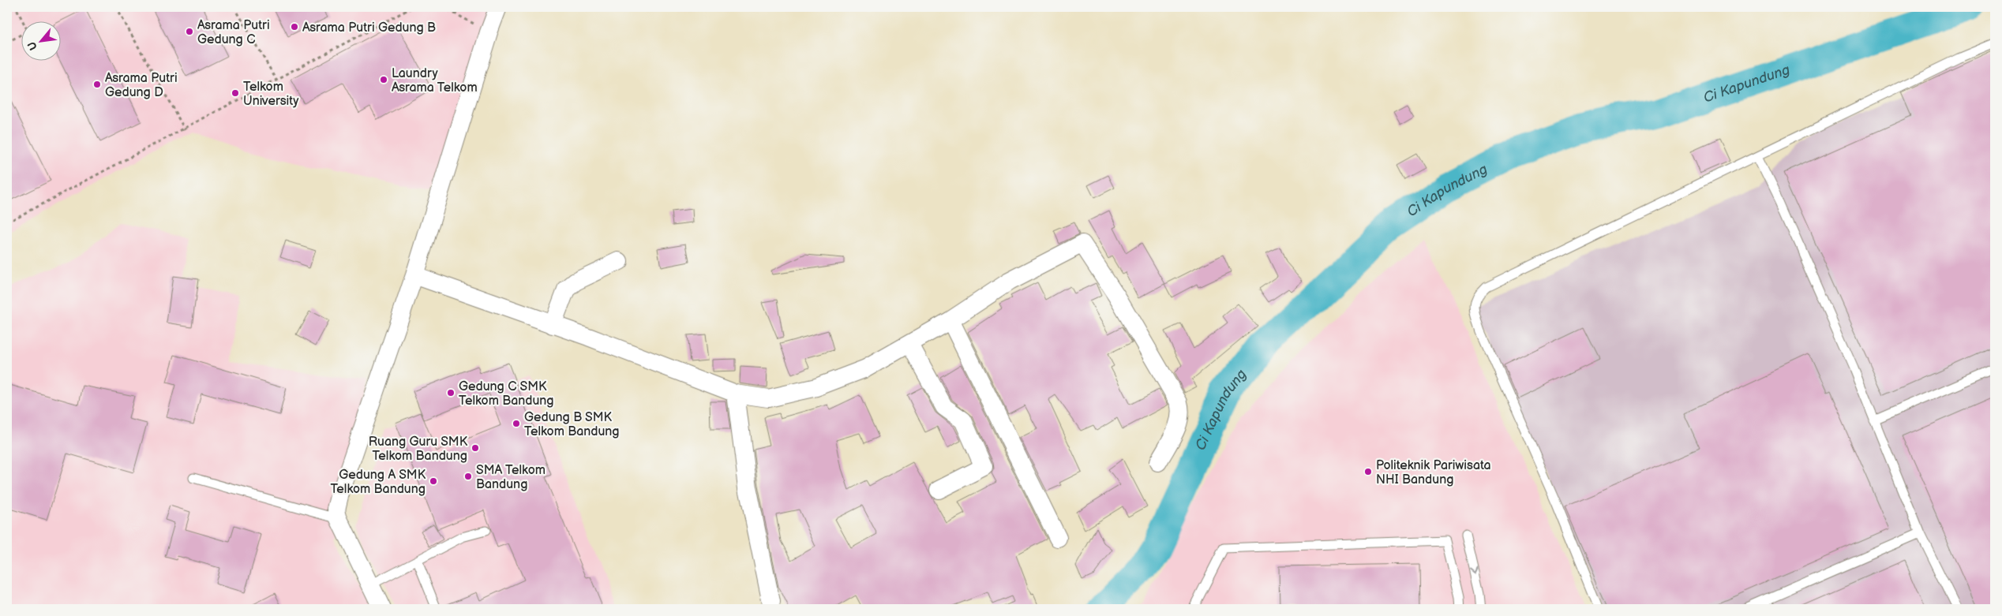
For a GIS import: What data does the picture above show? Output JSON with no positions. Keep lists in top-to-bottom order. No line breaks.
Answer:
{"water":["Ci Kapundung"],"places":["Asrama Putri Gedung B","Asrama Putri Gedung C","Laundry Asrama Telkom","Asrama Putri Gedung D","Telkom University","Gedung C SMK Telkom Bandung","Gedung B SMK Telkom Bandung","Ruang Guru SMK Telkom Bandung","Politeknik Pariwisata NHI Bandung","SMA Telkom Bandung","Gedung A SMK Telkom Bandung"],"north":"bottom left"}
